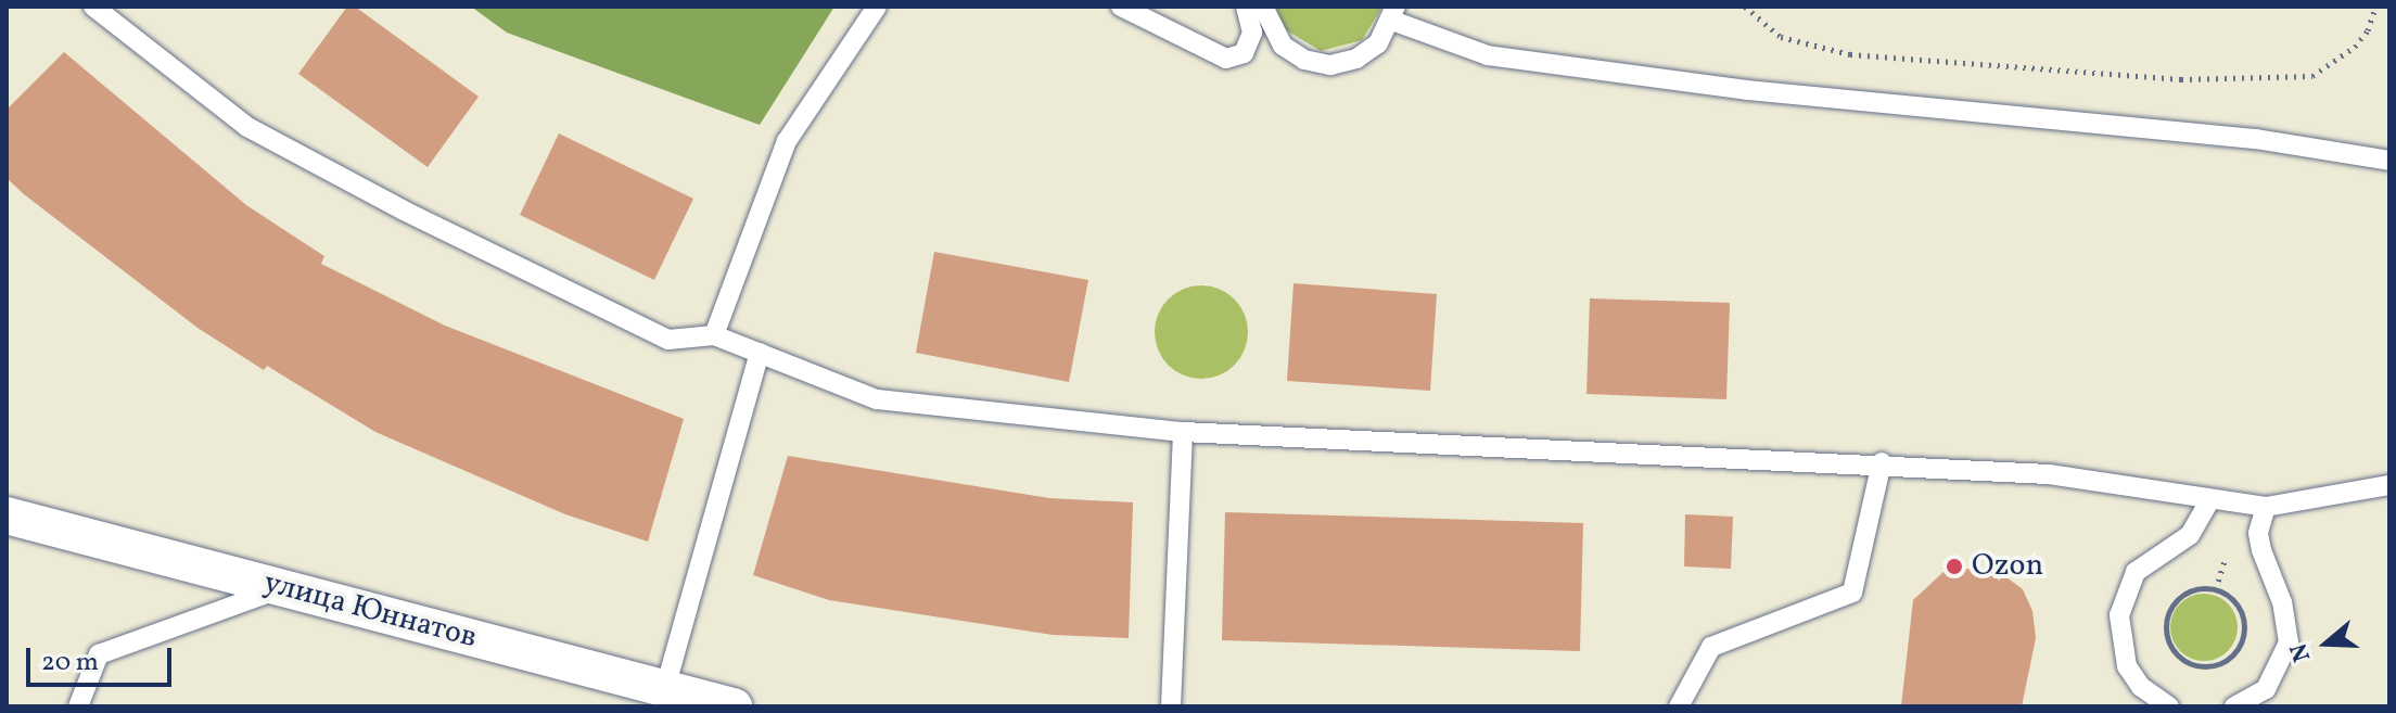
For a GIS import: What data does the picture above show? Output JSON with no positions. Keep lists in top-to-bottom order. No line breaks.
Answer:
{"streets":{"street":["улица Юннатов"]},"places":["Ozon"],"scale_bar":"20 m","north":"left"}
